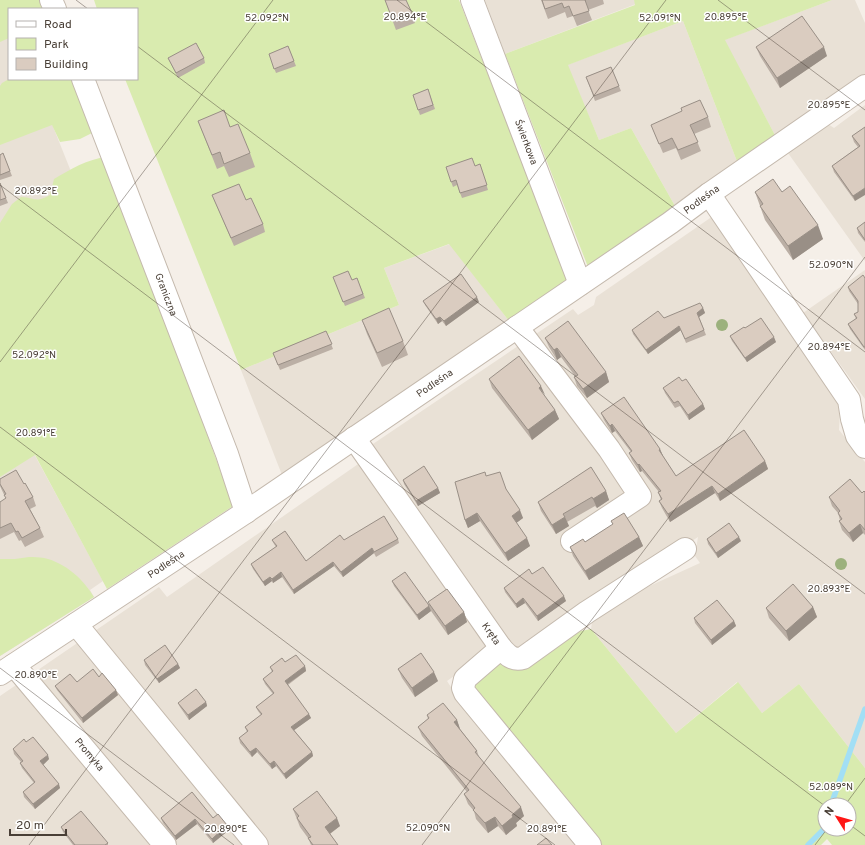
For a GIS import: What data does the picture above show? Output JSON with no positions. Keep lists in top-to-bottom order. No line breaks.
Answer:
{"streets":{"street":["Świerkowa","Podleśna","Graniczna","Kręta","Promyka"]},"crossings":[["Świerkowa","Podleśna"],["Podleśna","Graniczna"],["Podleśna","Kręta"],["Podleśna","Promyka"]],"legend":["Road","Park","Building"],"scale_bar":"20 m","north":"top left","coordinates":["20.894°E","20.895°E","52.092°N","52.091°N","20.892°E","52.090°N","20.891°E","20.893°E","20.890°E","52.089°N"]}
